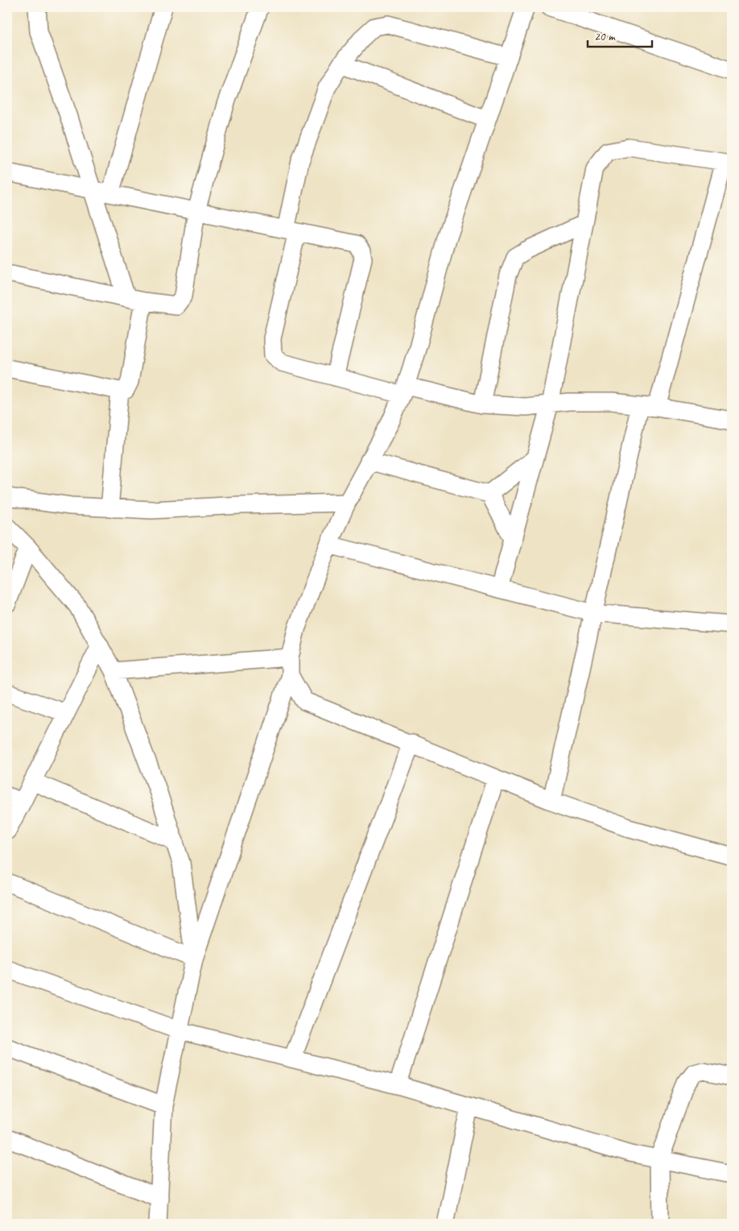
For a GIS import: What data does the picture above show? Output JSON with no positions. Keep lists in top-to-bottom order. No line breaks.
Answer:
{"scale_bar":"20 m"}
